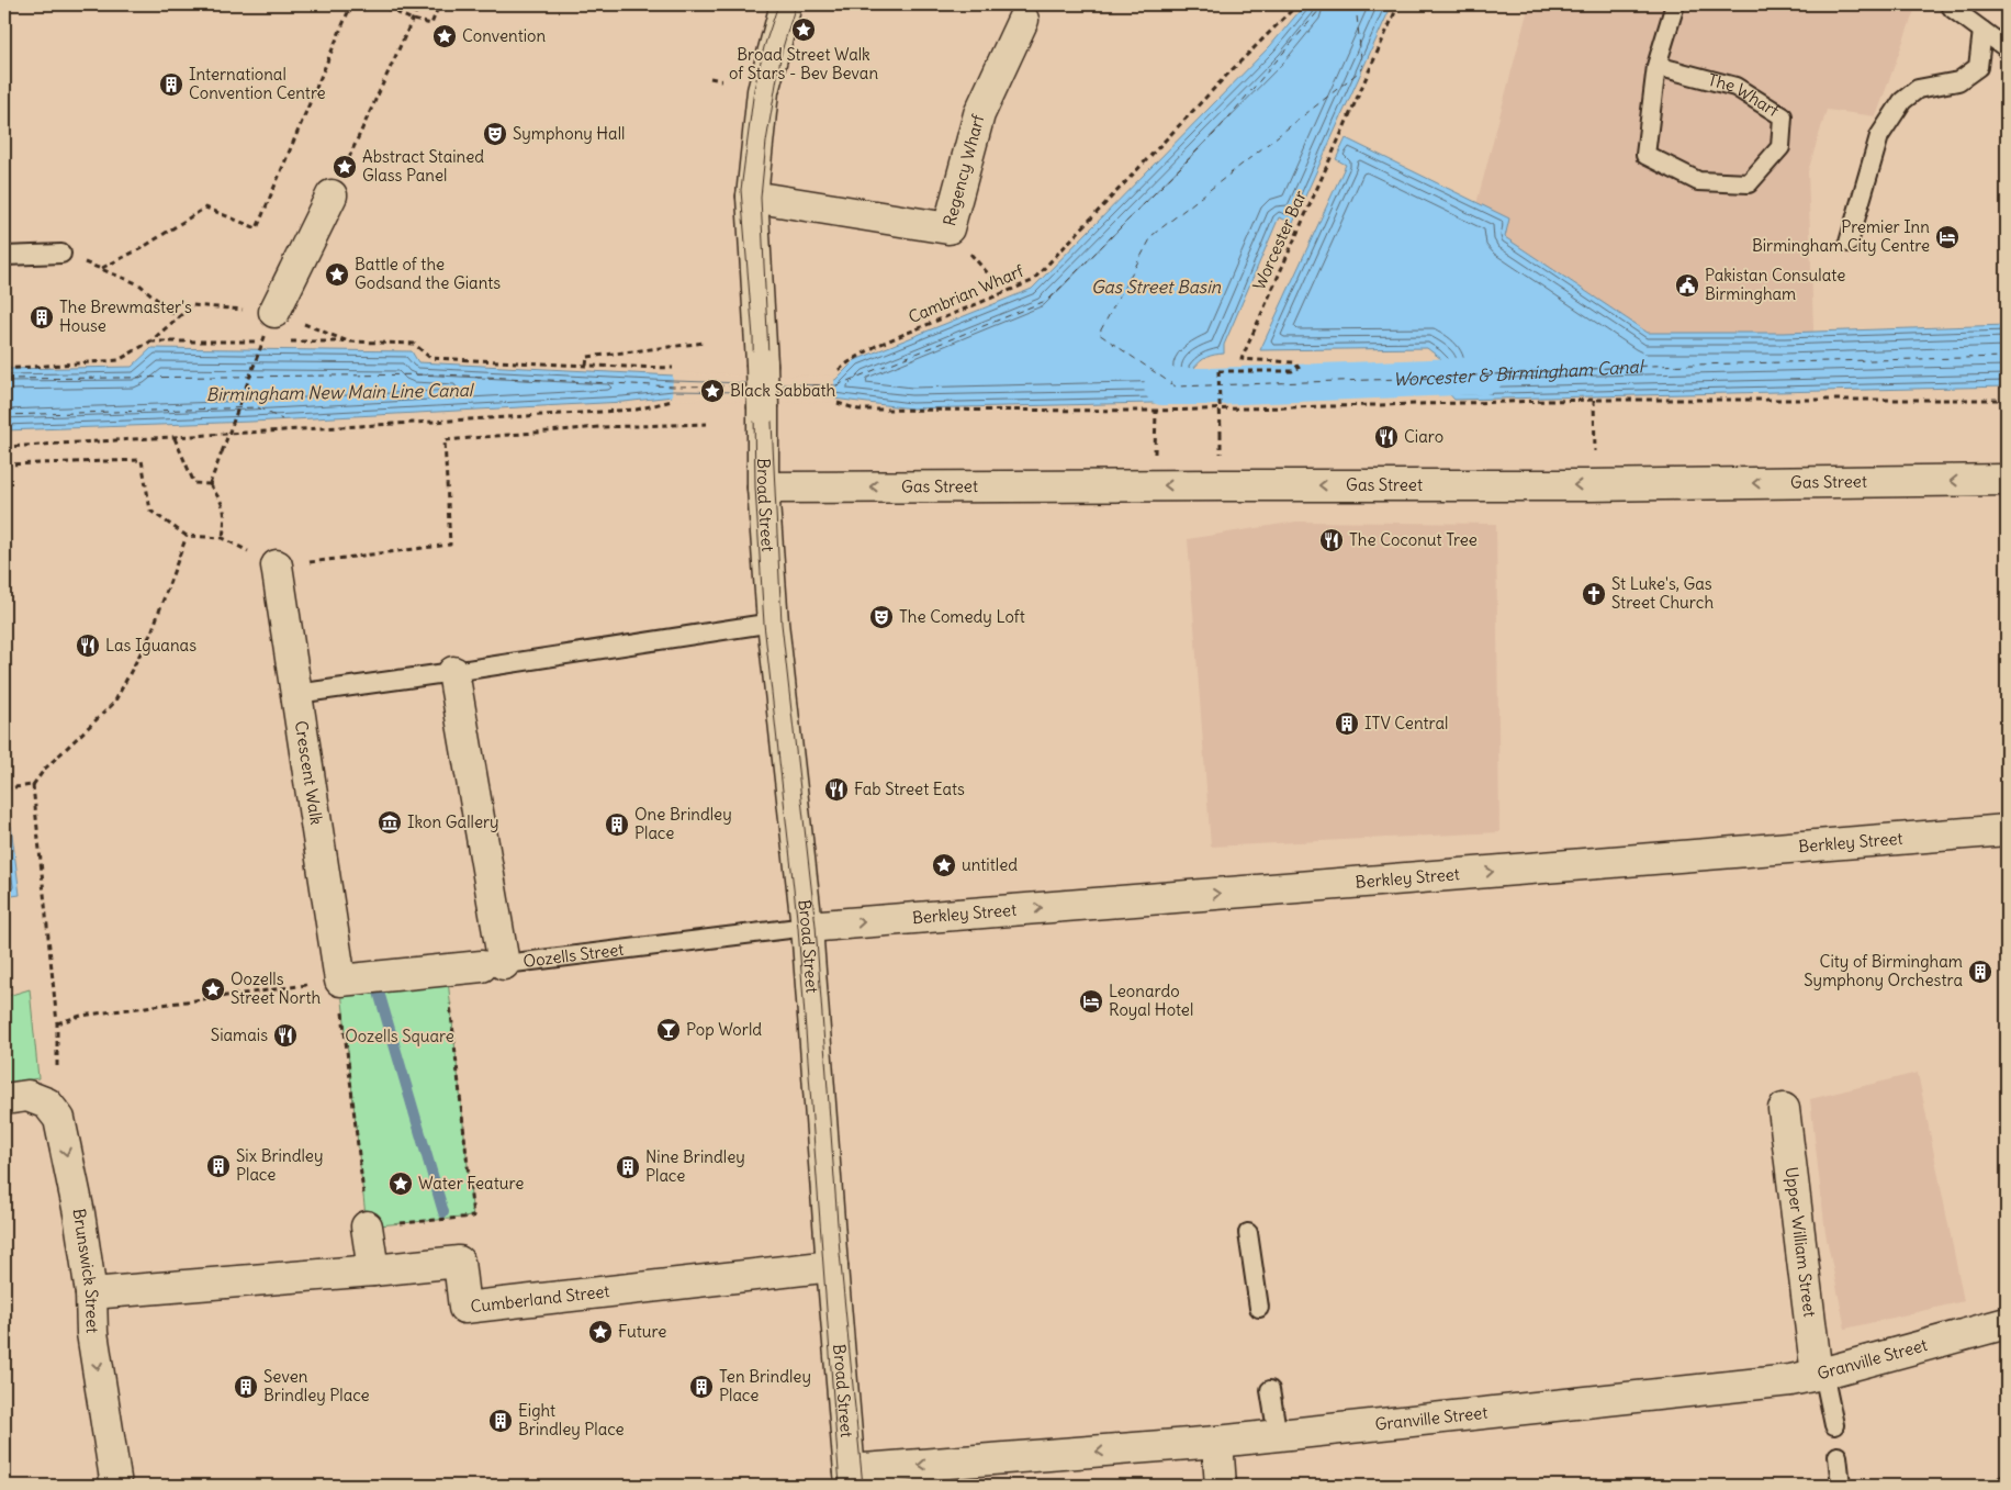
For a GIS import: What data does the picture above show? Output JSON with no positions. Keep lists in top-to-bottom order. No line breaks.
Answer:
{"streets":{"street":["Regency Wharf","Gas Street","Broad Street","Crescent Walk","Berkley Street","Oozells Street","Upper William Street","Brunswick Street","Cumberland Street","Granville Street"],"lane":["The Wharf"],"path":["Worcester Bar","Cambrian Wharf"]},"crossings":[["Regency Wharf","Broad Street"],["Gas Street","Broad Street"],["Broad Street","Berkley Street"],["Broad Street","Oozells Street"],["Broad Street","Cumberland Street"],["Broad Street","Granville Street"],["Crescent Walk","Oozells Street"],["Berkley Street","Oozells Street"],["Upper William Street","Granville Street"],["Brunswick Street","Cumberland Street"]],"one_way":["Gas Street","Berkley Street","Brunswick Street"],"water":["Gas Street Basin","Worcester & Birmingham Canal","Birmingham New Main Line Canal"],"parks":["Oozells Square"],"places":{"place":["Broad Street Walk of Stars - Bev Bevan","Convention","Abstract Stained Glass Panel","Battle of the Godsand the Giants","Black Sabbath","untitled","Oozells Street North","Water Feature","Future"],"building":["International Convention Centre","The Brewmaster's House","ITV Central","One Brindley Place","City of Birmingham Symphony Orchestra","Six Brindley Place","Nine Brindley Place","Seven Brindley Place","Ten Brindley Place","Eight Brindley Place"],"theatre":["Symphony Hall","The Comedy Loft"],"hotel":["Premier Inn Birmingham City Centre","Leonardo Royal Hotel"],"public building":["Pakistan Consulate Birmingham"],"restaurant":["Ciaro","The Coconut Tree","Las Iguanas","Fab Street Eats","Siamais"],"church":["St Luke's, Gas Street Church"],"museum":["Ikon Gallery"],"bar":["Pop World"]}}
